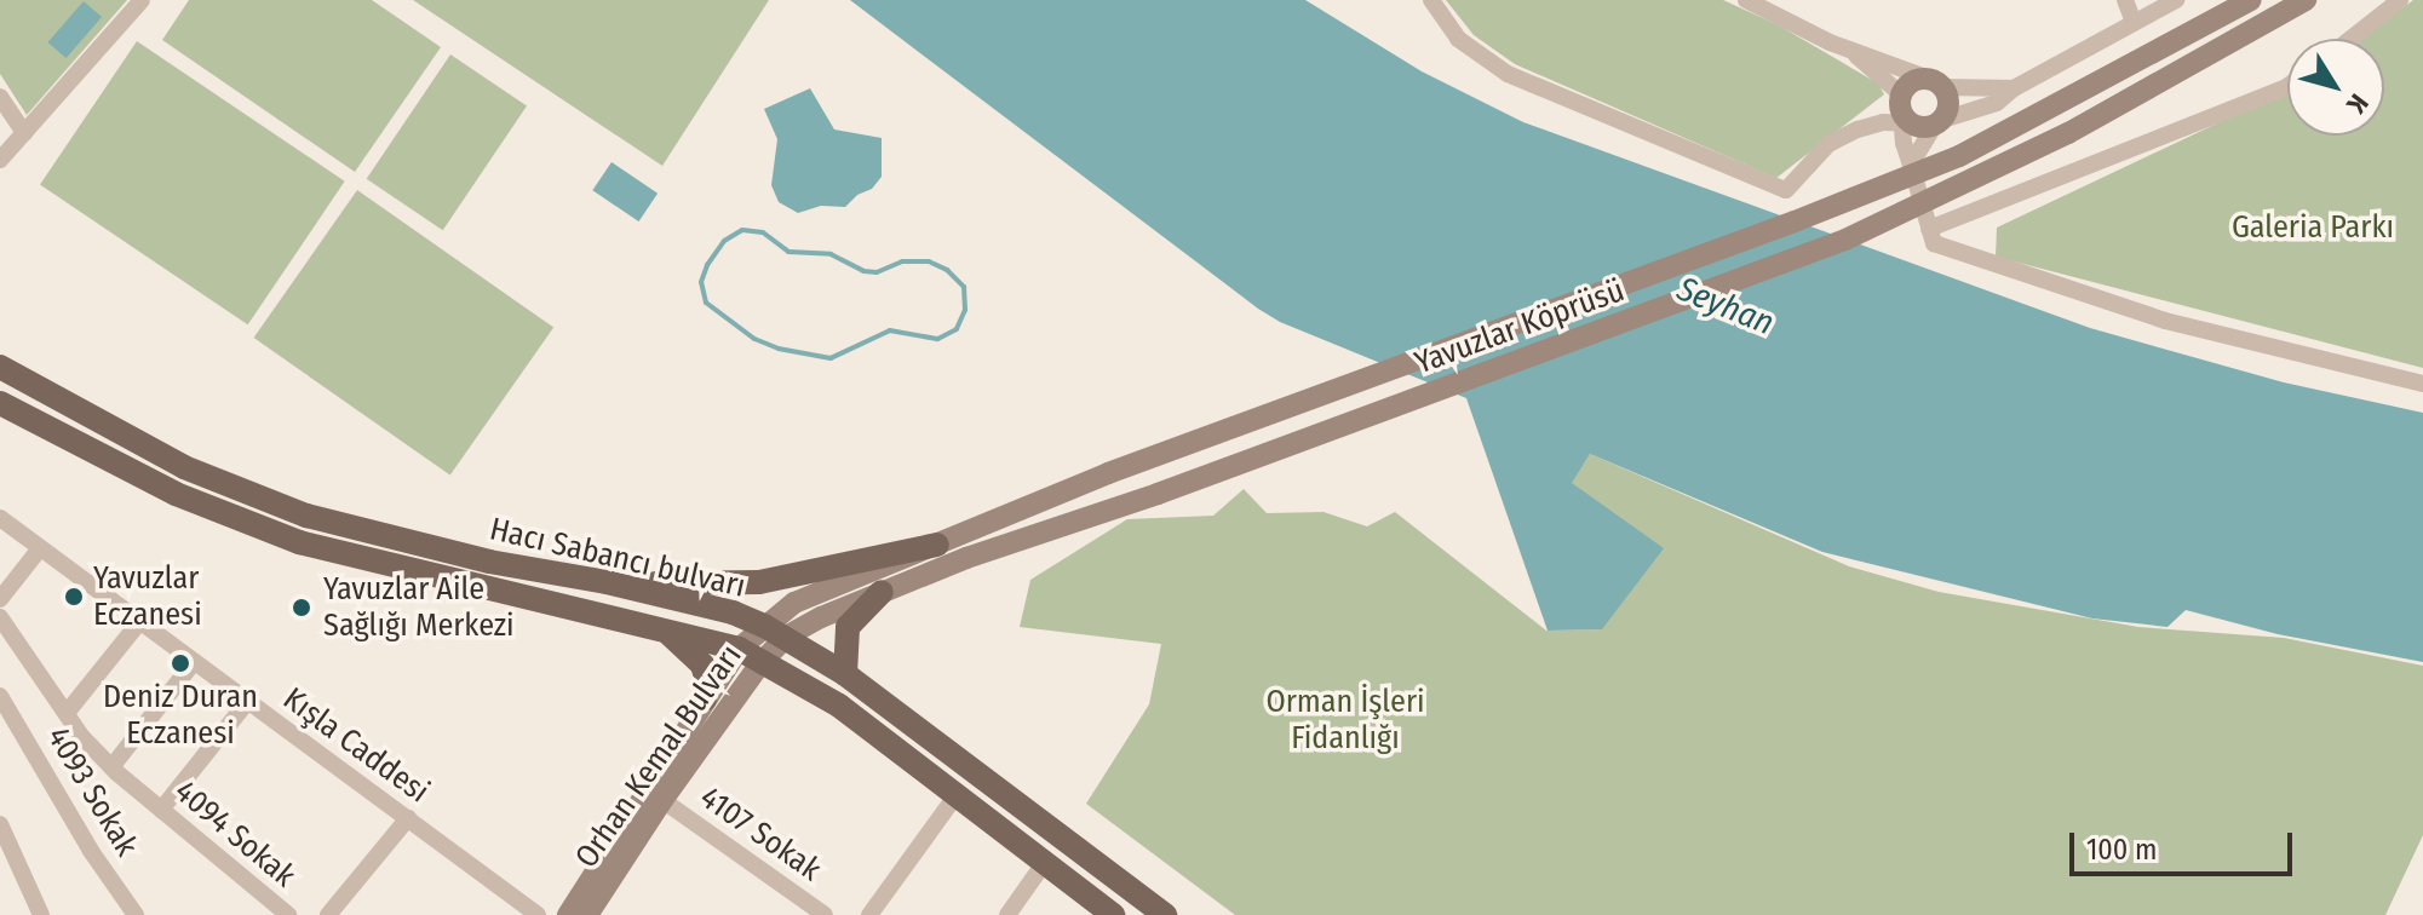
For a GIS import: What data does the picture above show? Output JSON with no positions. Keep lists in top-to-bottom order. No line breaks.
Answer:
{"streets":{"main road":["Yavuzlar Köprüsü","Hacı Sabancı bulvarı","Orhan Kemal Bulvarı"],"street":["Kışla Caddesi","4093 Sokak","4094 Sokak","4107 Sokak"]},"crossings":[["Yavuzlar Köprüsü","Hacı Sabancı bulvarı"],["Yavuzlar Köprüsü","Orhan Kemal Bulvarı"],["Hacı Sabancı bulvarı","Orhan Kemal Bulvarı"],["Orhan Kemal Bulvarı","4107 Sokak"]],"water":["Seyhan"],"parks":["Galeria Parkı","Orman İşleri Fidanlığı"],"places":["Yavuzlar Eczanesi","Yavuzlar Aile Sağlığı Merkezi","Deniz Duran Eczanesi"],"scale_bar":"100 m","north":"bottom right"}
